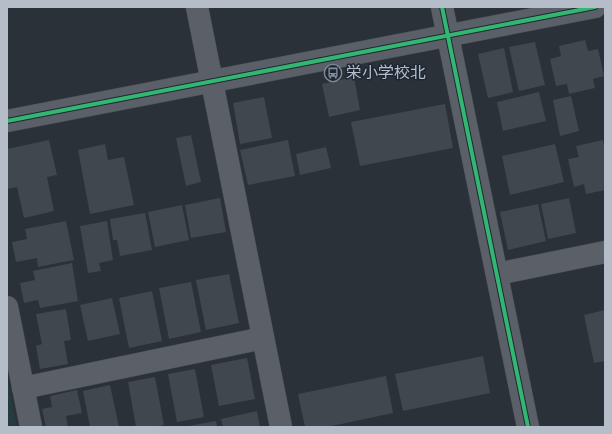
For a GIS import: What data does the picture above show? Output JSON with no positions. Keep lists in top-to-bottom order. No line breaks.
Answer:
{"places":{"bus stop":["栄小学校北"]}}
